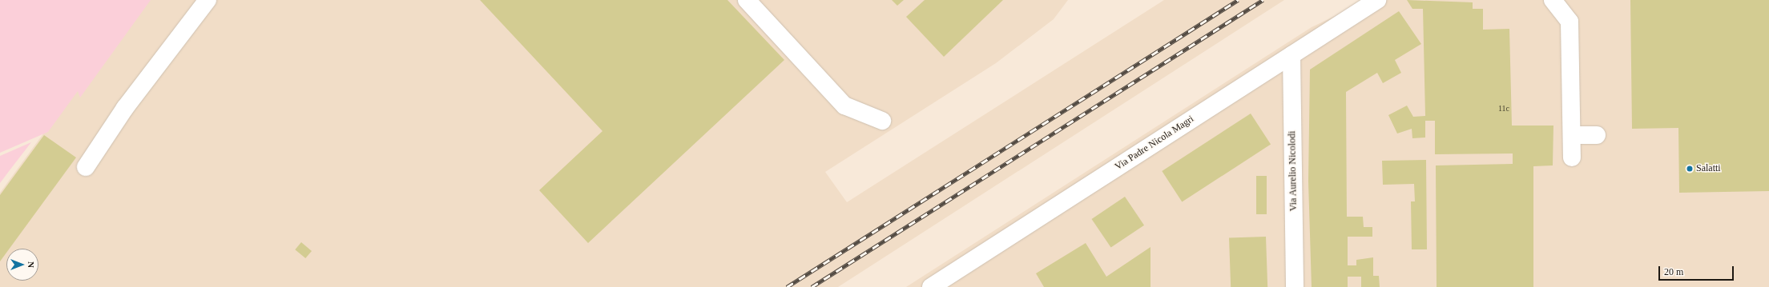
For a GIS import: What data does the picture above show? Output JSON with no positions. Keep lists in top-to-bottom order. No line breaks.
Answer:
{"streets":{"street":["Via Padre Nicola Magri","Via Aurelio Nicolodi"]},"crossings":[["Via Padre Nicola Magri","Via Aurelio Nicolodi"]],"places":["Salatti"],"house_numbers":["11c"],"scale_bar":"20 m","north":"right"}
